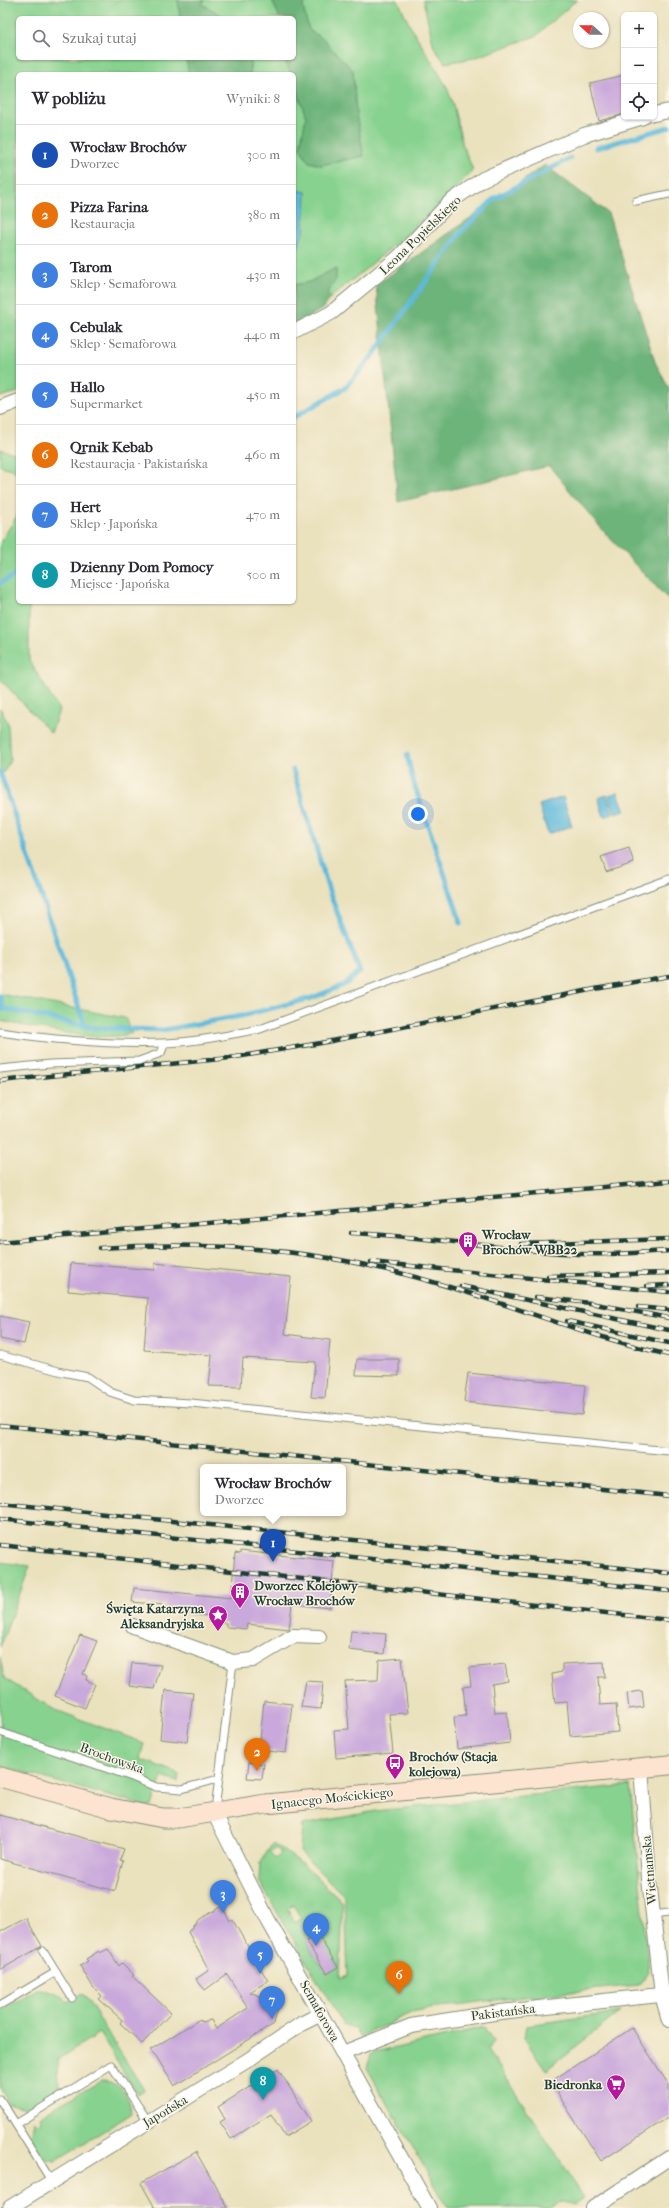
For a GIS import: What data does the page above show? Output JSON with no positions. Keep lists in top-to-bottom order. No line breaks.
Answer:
{"streets":{"street":["Leona Popielskiego","Ignacego Mościckiego","Wietnamska","Semaforowa","Pakistańska","Japońska"],"lane":["Brochowska"]},"crossings":[["Ignacego Mościckiego","Wietnamska"],["Ignacego Mościckiego","Semaforowa"],["Wietnamska","Pakistańska"],["Semaforowa","Pakistańska"],["Semaforowa","Japońska"]],"places":{"building":["Wrocław Brochów WBB22","Dworzec Kolejowy Wrocław Brochów"],"place":["Święta Katarzyna Aleksandryjska"],"bus stop":["Brochów (Stacja kolejowa)"],"supermarket":["Biedronka"]},"north":"left","page":{"map_buttons":["+","−"],"search":"Szukaj tutaj","heading":["W pobliżu","Wyniki: 8"],"list":[{"mark":"1","name":"Wrocław Brochów","note":"Dworzec","value":"300 m"},{"mark":"2","name":"Pizza Farina","note":"Restauracja","value":"380 m"},{"mark":"3","name":"Tarom","note":"Sklep · Semaforowa","value":"430 m"},{"mark":"4","name":"Cebulak","note":"Sklep · Semaforowa","value":"440 m"},{"mark":"5","name":"Hallo","note":"Supermarket","value":"450 m"},{"mark":"6","name":"Qrnik Kebab","note":"Restauracja · Pakistańska","value":"460 m"},{"mark":"7","name":"Hert","note":"Sklep · Japońska","value":"470 m"},{"mark":"8","name":"Dzienny Dom Pomocy","note":"Miejsce · Japońska","value":"500 m"}],"popup":["Wrocław Brochów","Dworzec"],"pins":["1","2","3","4","5","6","7","8"]}}
